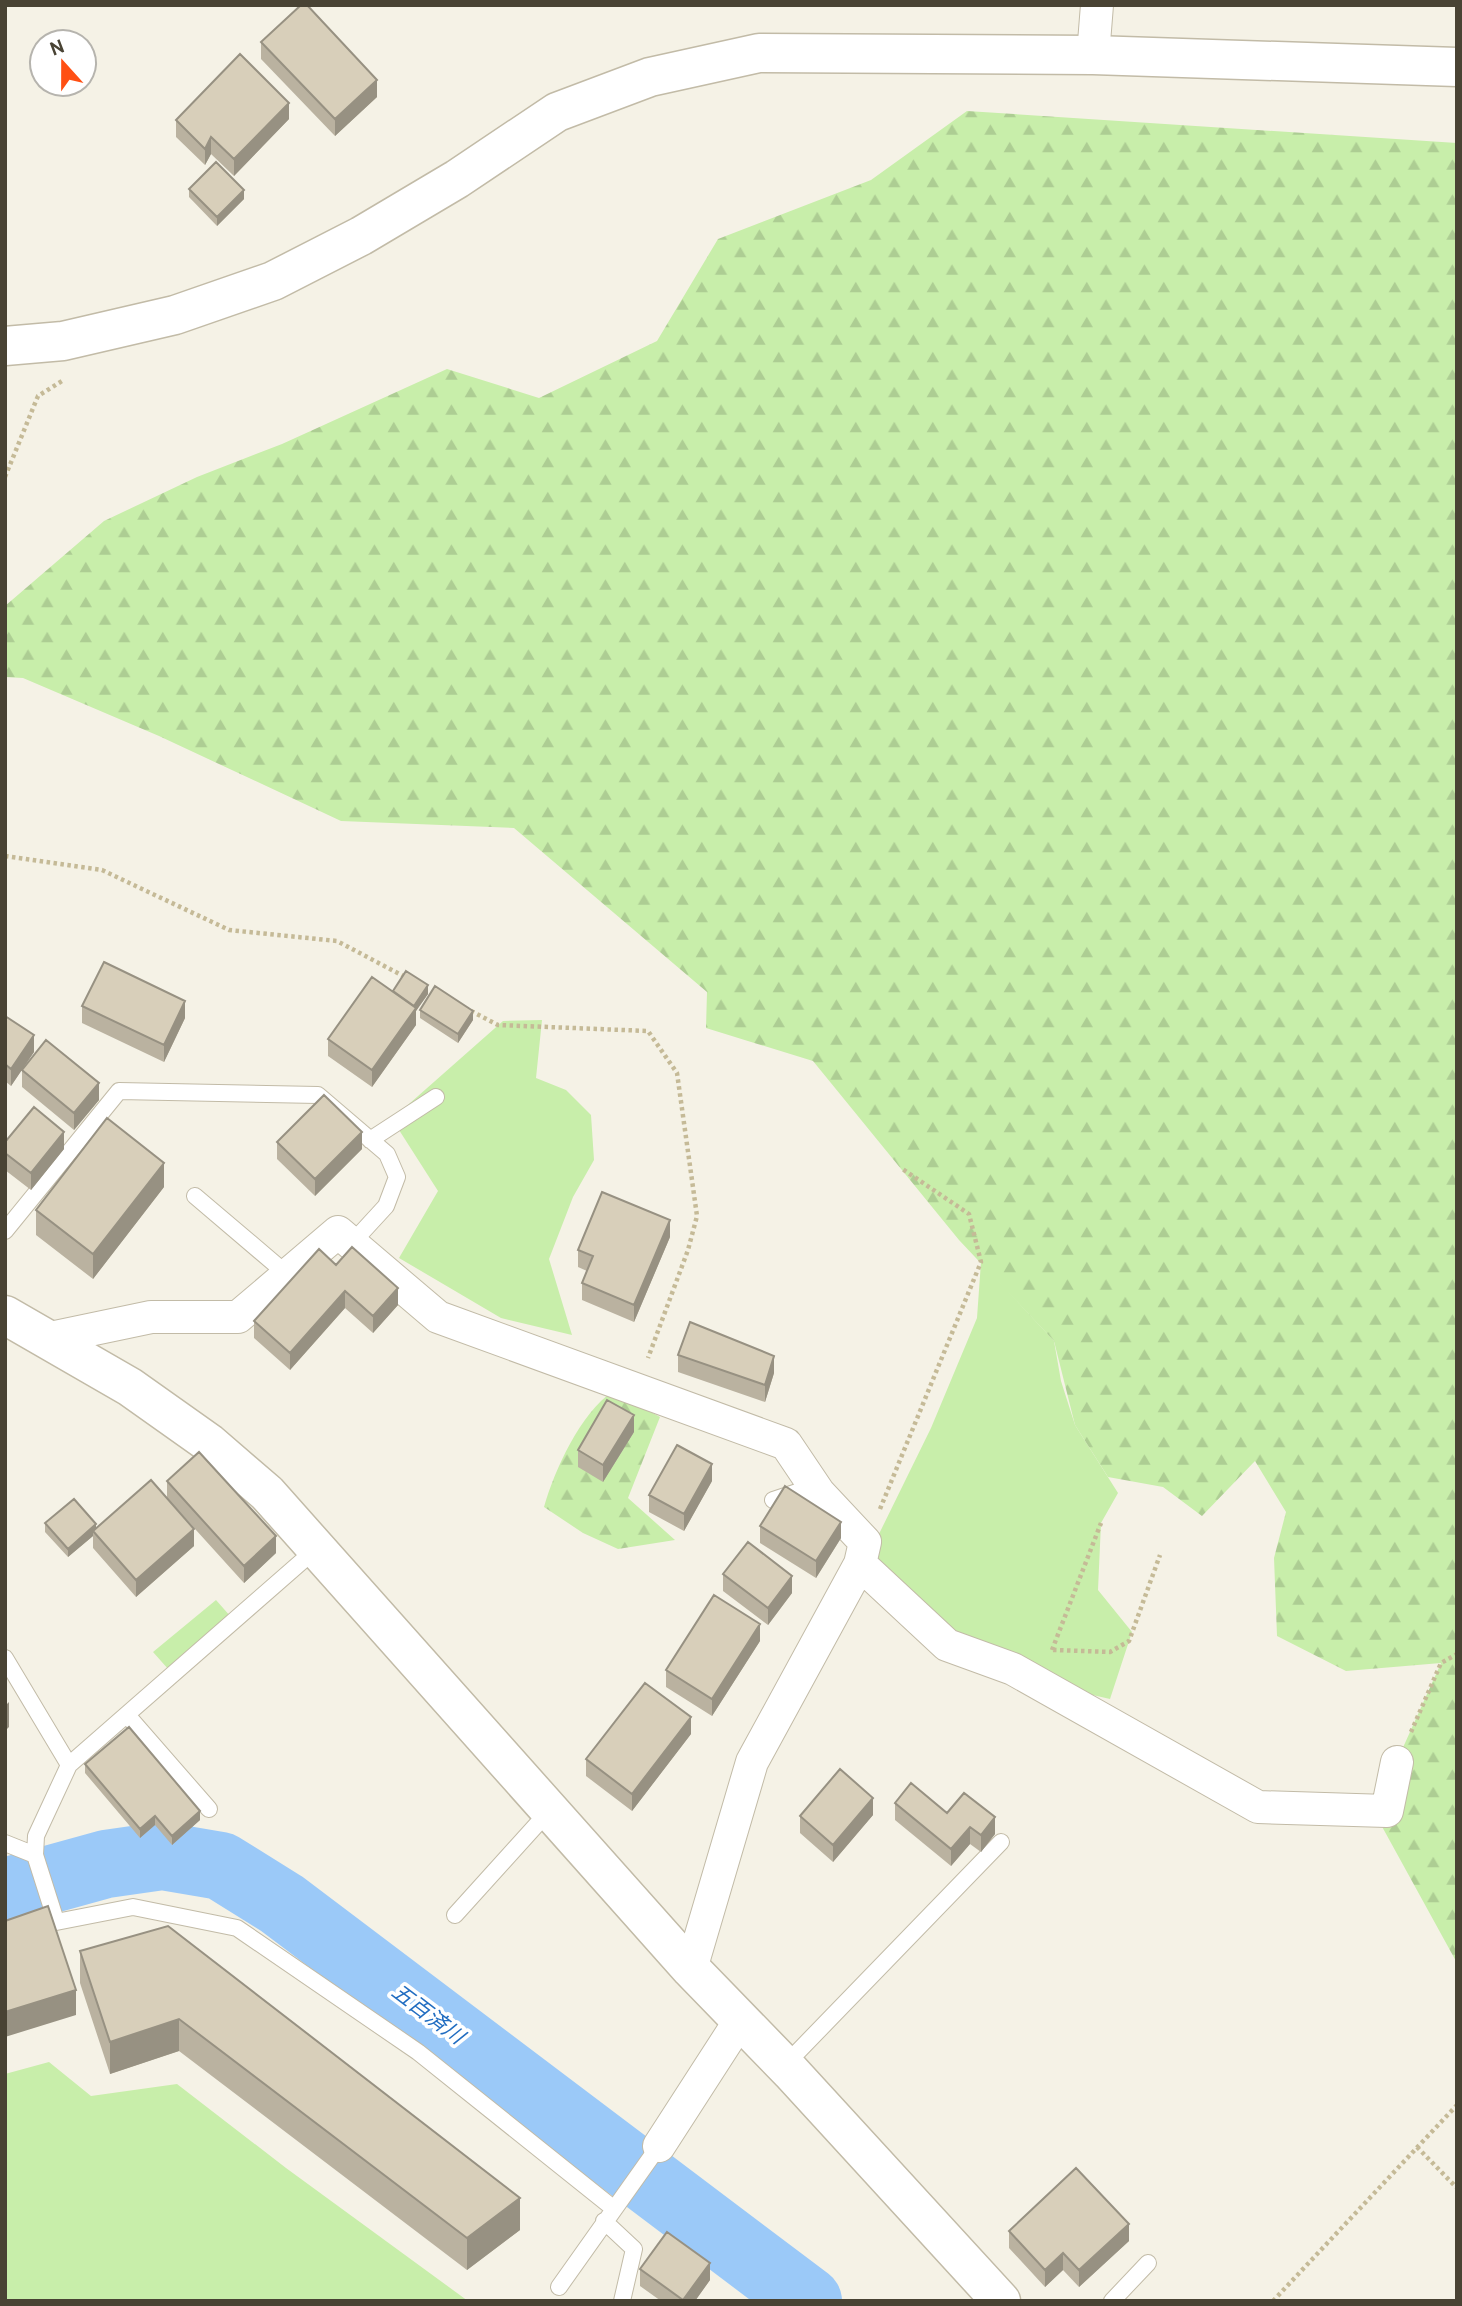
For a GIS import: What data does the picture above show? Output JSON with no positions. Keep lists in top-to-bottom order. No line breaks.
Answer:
{"water":["五百済川"],"north":"top"}
